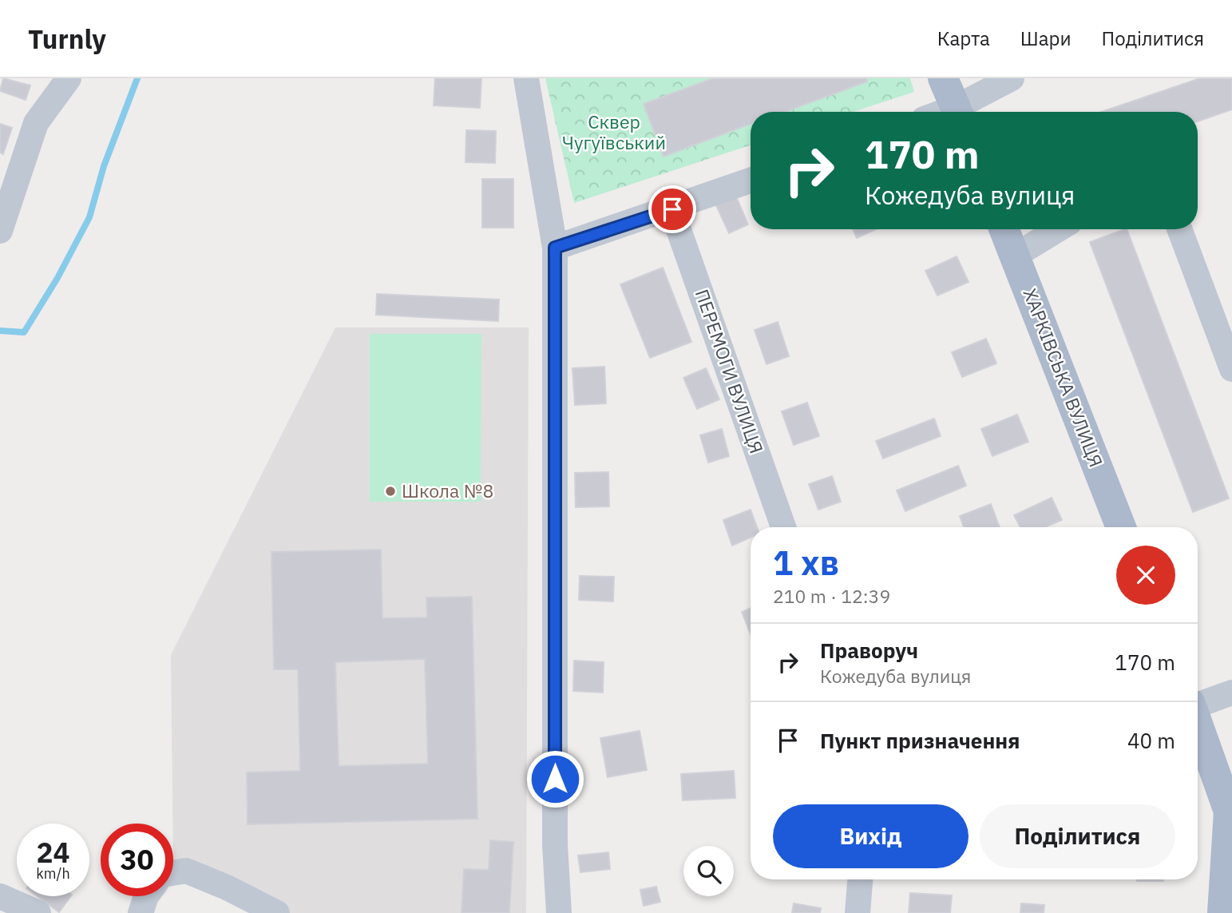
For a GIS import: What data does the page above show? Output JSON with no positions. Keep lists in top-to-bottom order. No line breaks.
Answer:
{"streets":{"main road":["ХАРКІВСЬКА ВУЛИЦЯ"],"street":["ПЕРЕМОГИ ВУЛИЦЯ"]},"parks":["Сквер Чугуївський"],"places":["Школа №8"],"page":{"header":"Turnly","nav":["Карта","Шари","Поділитися"],"turn":["170 m","Кожедуба вулиця"],"heading":["1 хв","210 m · 12:39"],"list":[{"name":"Праворуч","note":"Кожедуба вулиця","value":"170 m"},{"name":"Пункт призначення","value":"40 m"}],"buttons":["Вихід","Поділитися"],"speed":"24 km/h","limit":"30"}}
